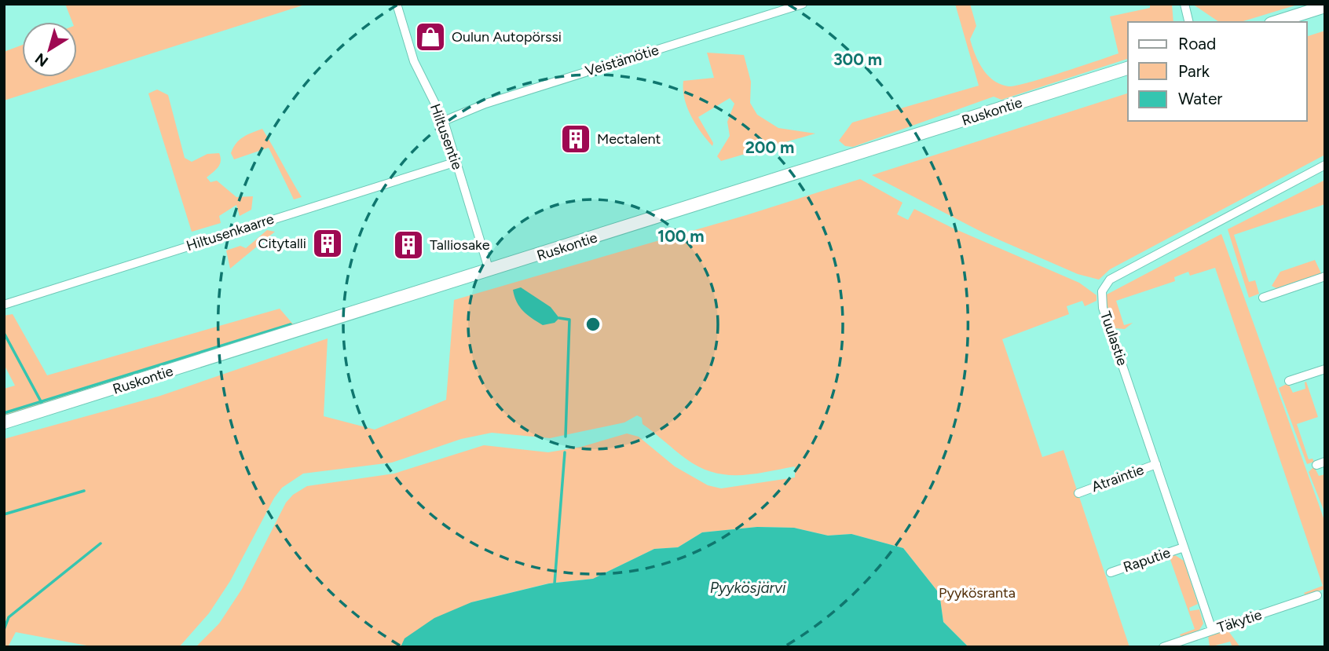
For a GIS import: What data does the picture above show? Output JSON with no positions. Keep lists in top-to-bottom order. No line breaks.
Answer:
{"streets":{"main road":["Ruskontie"],"street":["Veistämötie","Hiltusentie","Hiltusenkaarre","Tuulastie","Atraintie","Raputie","Täkytie"]},"crossings":[["Veistämötie","Hiltusentie"],["Ruskontie","Hiltusentie"],["Hiltusentie","Hiltusenkaarre"],["Tuulastie","Atraintie"],["Tuulastie","Raputie"],["Tuulastie","Täkytie"]],"water":["Pyykösjärvi"],"parks":["Pyykösranta"],"places":{"shop":["Oulun Autopörssi"],"building":["Mectalent","Citytalli","Talliosake"]},"legend":["Road","Park","Water"],"north":"bottom left","rings":["300 m","200 m","100 m"]}
